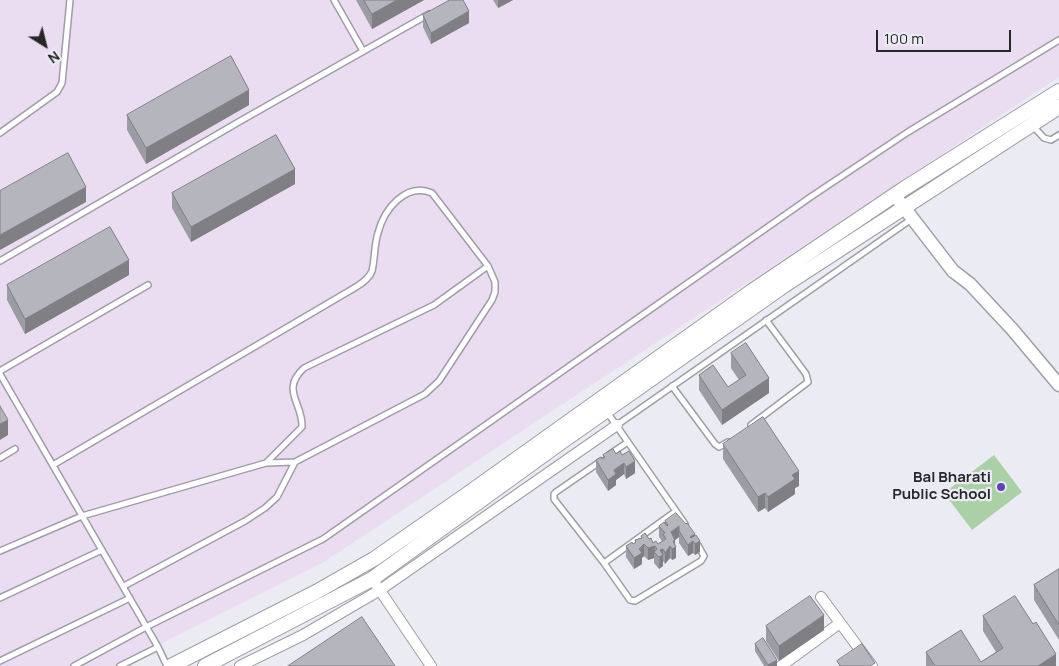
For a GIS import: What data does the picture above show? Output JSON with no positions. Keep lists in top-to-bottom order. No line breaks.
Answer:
{"places":["Bal Bharati Public School"],"scale_bar":"100 m","north":"bottom right"}
